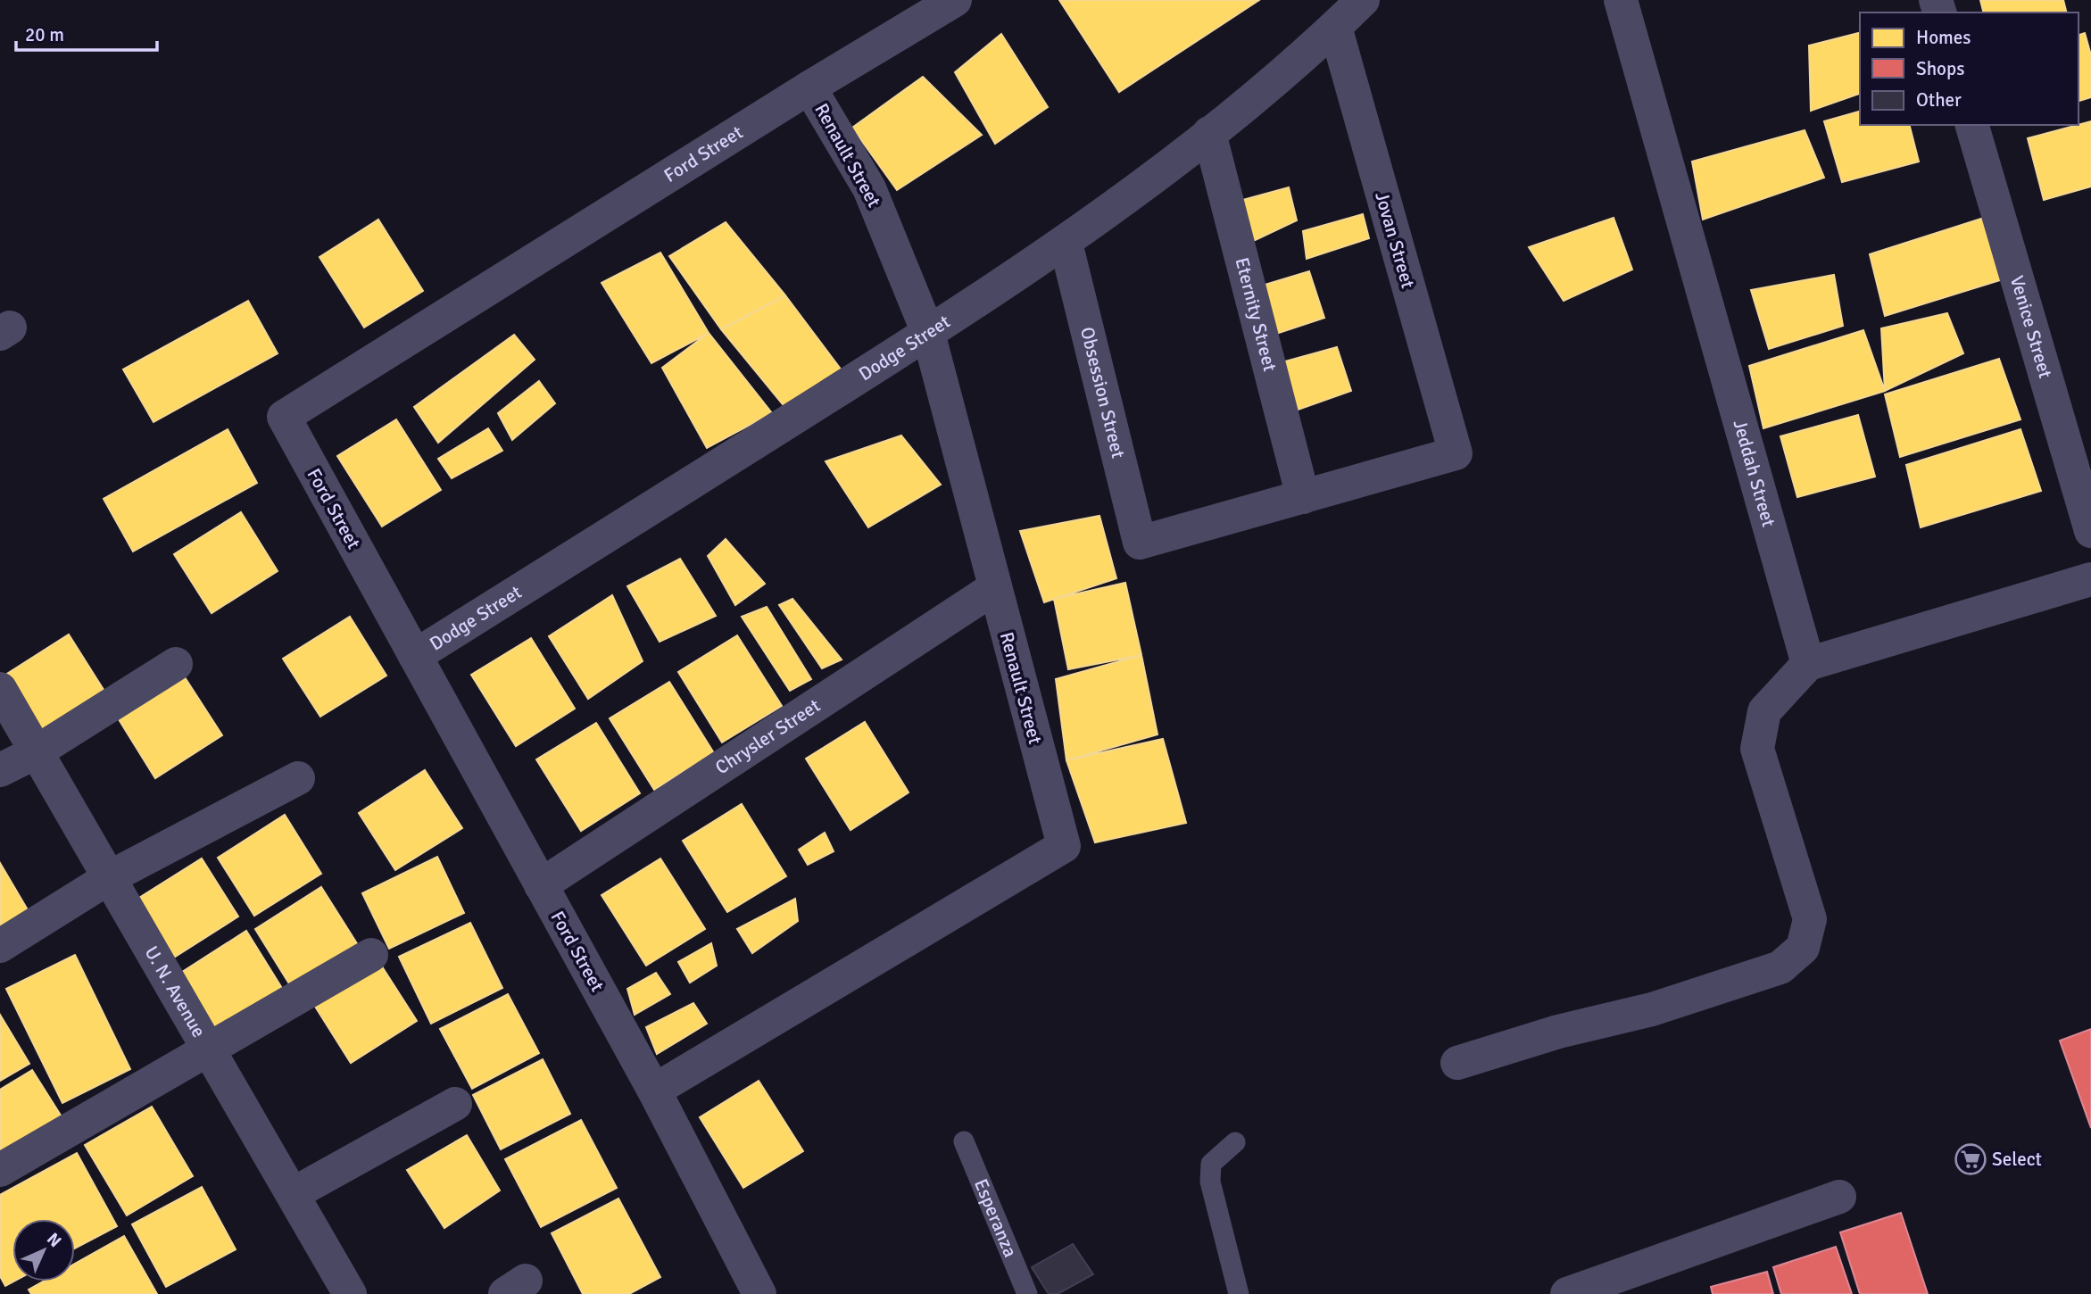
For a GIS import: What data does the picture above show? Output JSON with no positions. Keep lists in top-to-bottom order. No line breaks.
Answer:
{"streets":{"street":["Ford Street","Renault Street","Jovan Street","Eternity Street","Venice Street","Dodge Street","Obsession Street","Jeddah Street","Chrysler Street","U. N. Avenue"],"lane":["Esperanza"]},"crossings":[["Ford Street","Renault Street"],["Ford Street","Dodge Street"],["Ford Street","Chrysler Street"],["Renault Street","Dodge Street"],["Renault Street","Chrysler Street"],["Jovan Street","Eternity Street"],["Jovan Street","Dodge Street"],["Jovan Street","Obsession Street"],["Eternity Street","Dodge Street"],["Eternity Street","Obsession Street"],["Dodge Street","Obsession Street"]],"places":{"supermarket":["Select"]},"legend":["Homes","Shops","Other"],"scale_bar":"20 m","north":"top right"}
